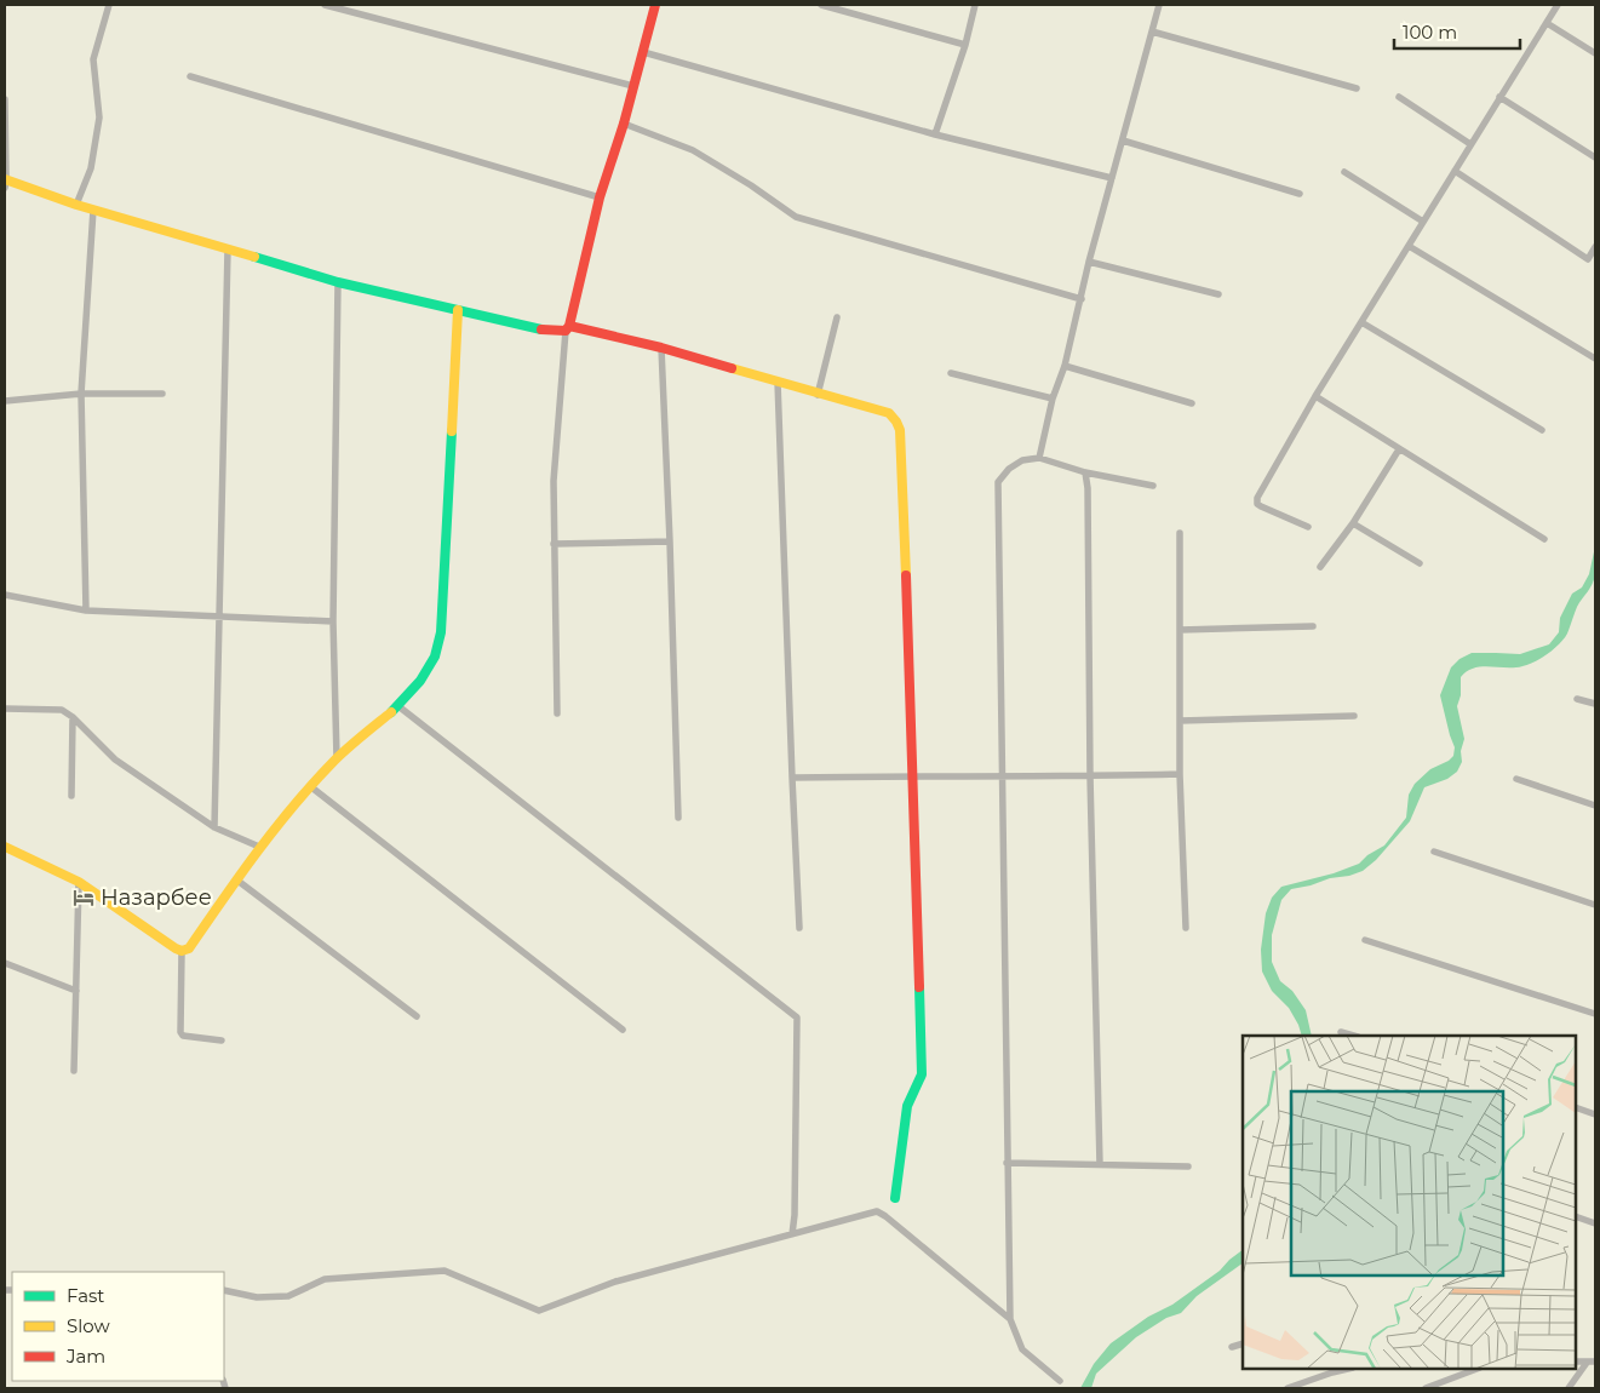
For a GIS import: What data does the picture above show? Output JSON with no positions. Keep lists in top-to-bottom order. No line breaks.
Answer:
{"places":{"hotel":["Назарбее"]},"legend":["Fast","Slow","Jam"],"scale_bar":"100 m"}
